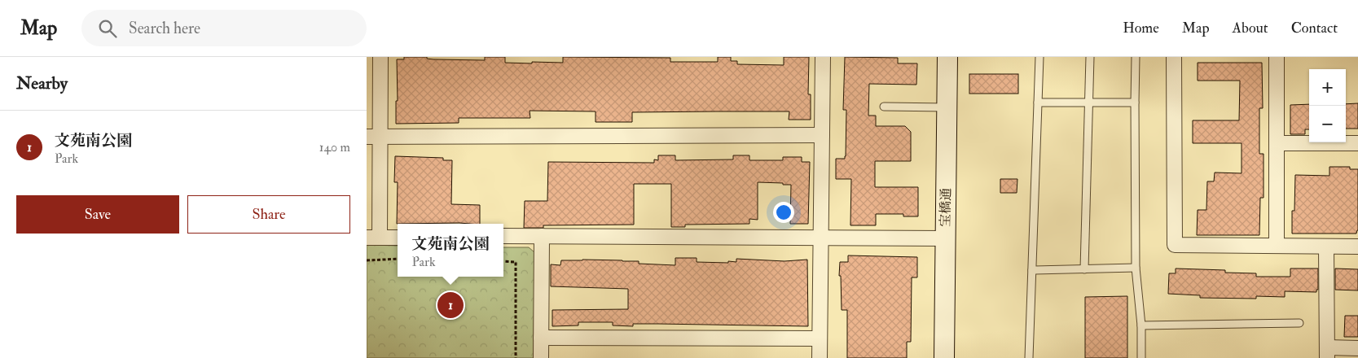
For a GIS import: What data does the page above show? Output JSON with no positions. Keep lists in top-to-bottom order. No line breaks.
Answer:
{"streets":{"street":["宝橋通"]},"page":{"header":"Map","search":"Search here","nav":["Home","Map","About","Contact"],"heading":"Nearby","map_buttons":["+","−"],"list":[{"mark":"1","name":"文苑南公園","note":"Park","value":"140 m"}],"buttons":["Save","Share"],"popup":["文苑南公園","Park"],"pins":"1"}}
